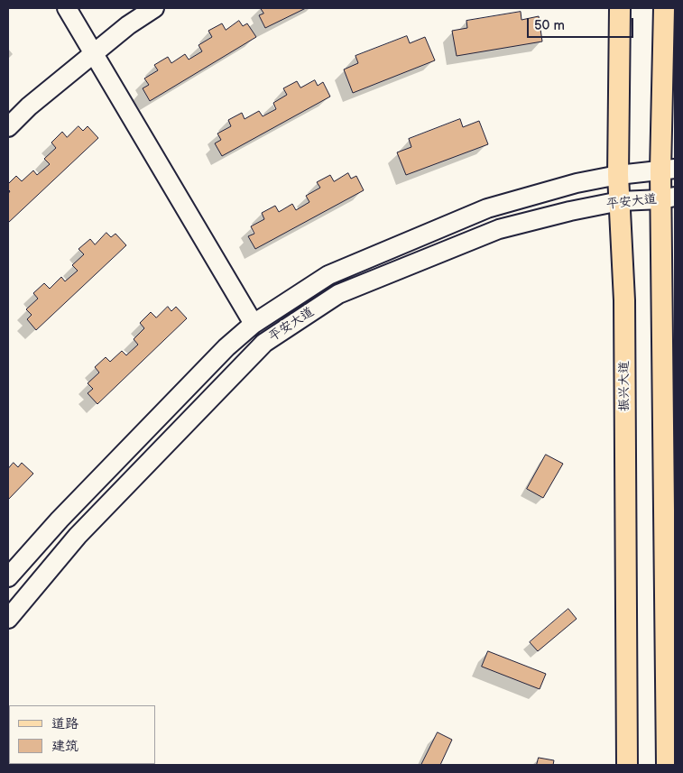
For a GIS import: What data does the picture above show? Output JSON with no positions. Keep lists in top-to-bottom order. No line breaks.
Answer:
{"streets":{"main road":["平安大道","振兴大道"]},"crossings":[["平安大道","振兴大道"]],"legend":["道路","建筑"],"scale_bar":"50 m"}
